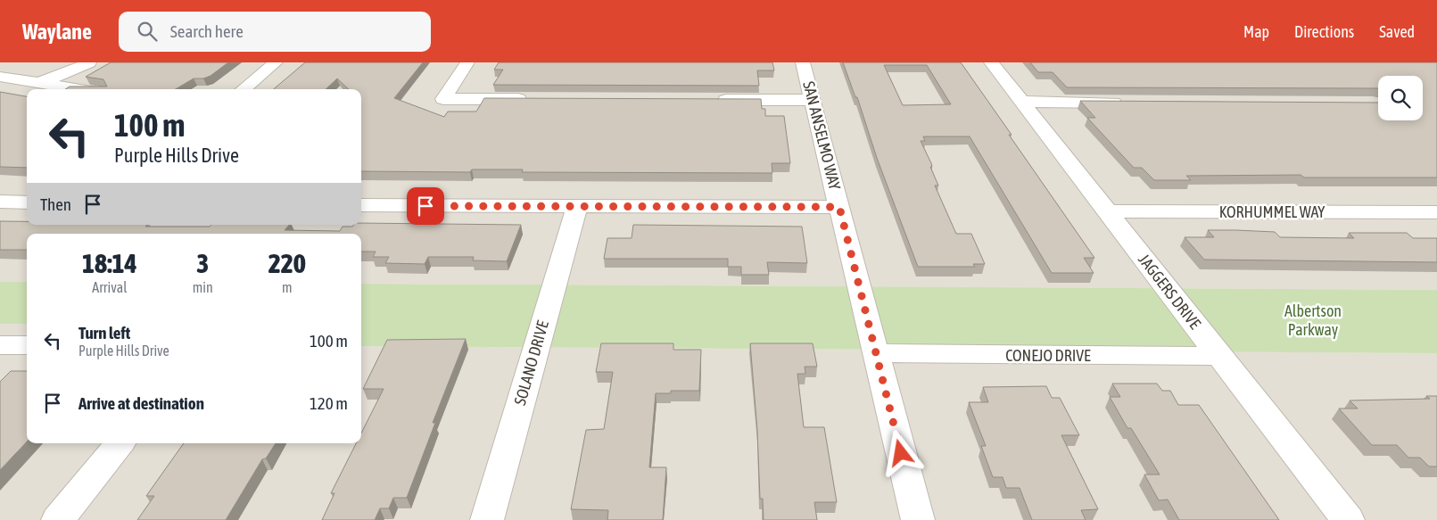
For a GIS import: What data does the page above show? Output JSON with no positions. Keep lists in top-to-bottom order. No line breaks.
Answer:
{"streets":{"street":["SAN ANSELMO WAY","KORHUMMEL WAY","JAGGERS DRIVE","CONEJO DRIVE","SOLANO DRIVE"]},"crossings":[["SAN ANSELMO WAY","CONEJO DRIVE"],["KORHUMMEL WAY","JAGGERS DRIVE"],["JAGGERS DRIVE","CONEJO DRIVE"]],"parks":["Albertson Parkway"],"page":{"header":"Waylane","search":"Search here","nav":["Map","Directions","Saved"],"turn":["100 m","Purple Hills Drive"],"then":"Then","eta":["18:14","Arrival","3","min","220","m"],"list":[{"name":"Turn left","note":"Purple Hills Drive","value":"100 m"},{"name":"Arrive at destination","value":"120 m"}]}}
